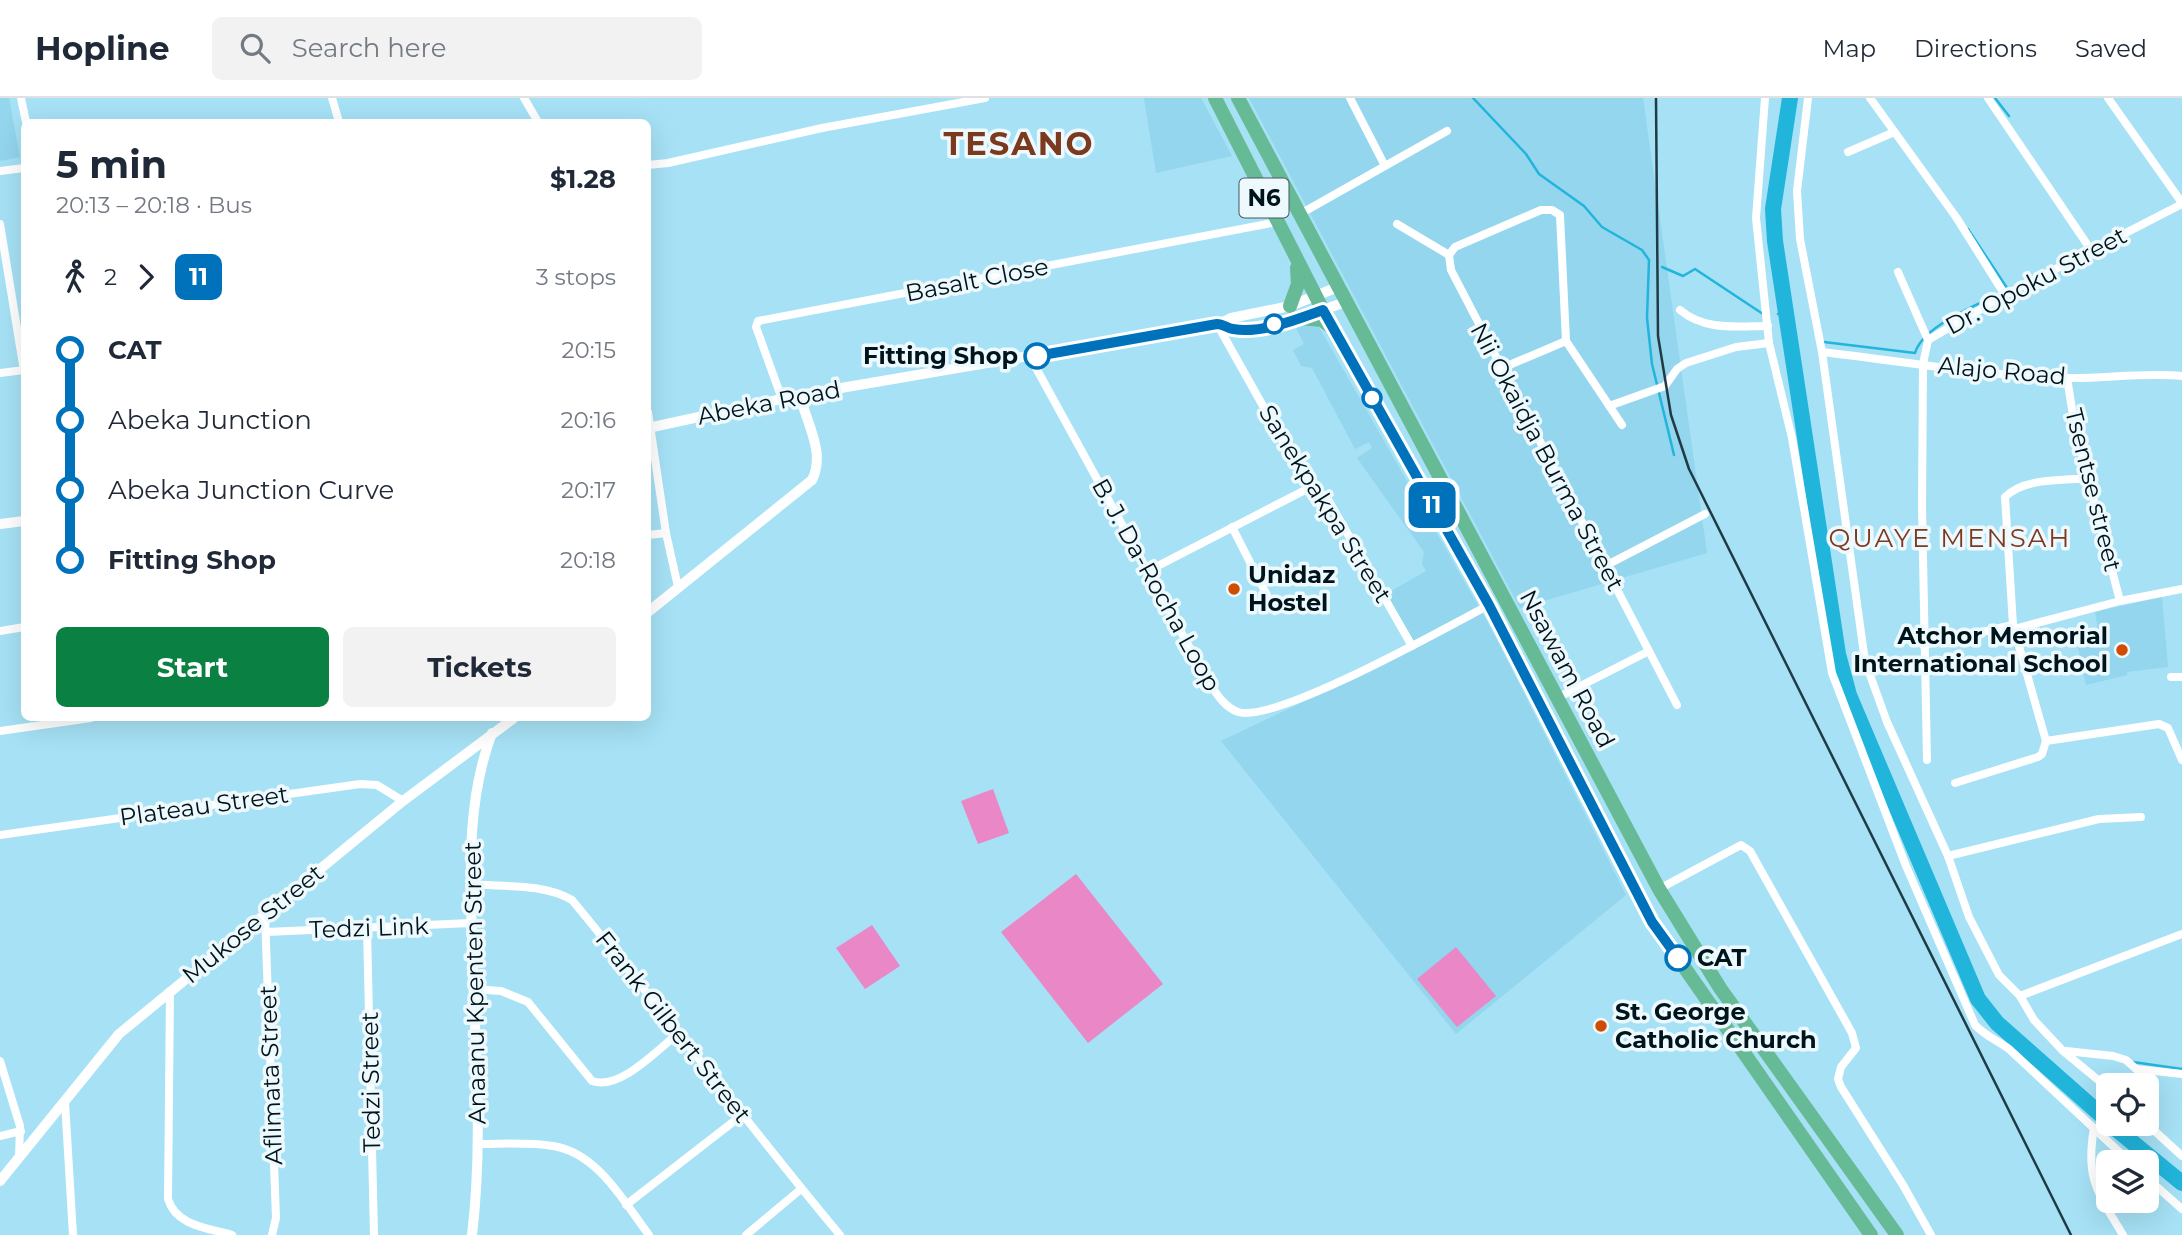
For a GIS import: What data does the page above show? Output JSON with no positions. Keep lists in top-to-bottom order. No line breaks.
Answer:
{"streets":{"highway":["N6","Nsawam Road"],"street":["Basalt Close","Dr. Opoku Street","Alajo Road","Abeka Road","Nii Okaidja Burma Street","Tsentse street","Sanekpakpa Street","B. J. Da-Rocha Loop","Plateau Street","Mukose Street","Tedzi Link","Anaanu Kpenten Street","Frank Gilbert Street","Aflimata Street","Tedzi Street"]},"crossings":[["Basalt Close","Abeka Road"],["Basalt Close","Nsawam Road"],["Dr. Opoku Street","Alajo Road"],["Alajo Road","Tsentse street"],["Abeka Road","Sanekpakpa Street"],["Abeka Road","B. J. Da-Rocha Loop"],["Abeka Road","Nsawam Road"],["Sanekpakpa Street","B. J. Da-Rocha Loop"],["B. J. Da-Rocha Loop","Nsawam Road"],["Plateau Street","Mukose Street"],["Mukose Street","Anaanu Kpenten Street"],["Mukose Street","Aflimata Street"],["Tedzi Link","Anaanu Kpenten Street"],["Tedzi Link","Aflimata Street"],["Tedzi Link","Tedzi Street"],["Anaanu Kpenten Street","Frank Gilbert Street"]],"districts":["TESANO","QUAYE MENSAH"],"places":["Fitting Shop","Unidaz Hostel","Atchor Memorial International School","CAT","St. George Catholic Church"],"lines":["bus line 11"],"page":{"header":"Hopline","search":"Search here","nav":["Map","Directions","Saved"],"on_map":"11","heading":["5 min","20:13 – 20:18 · Bus","$1.28"],"legs":["2","11","3 stops"],"list":[{"name":"CAT","value":"20:15"},{"name":"Abeka Junction","value":"20:16"},{"name":"Abeka Junction Curve","value":"20:17"},{"name":"Fitting Shop","value":"20:18"}],"buttons":["Start","Tickets"]}}
